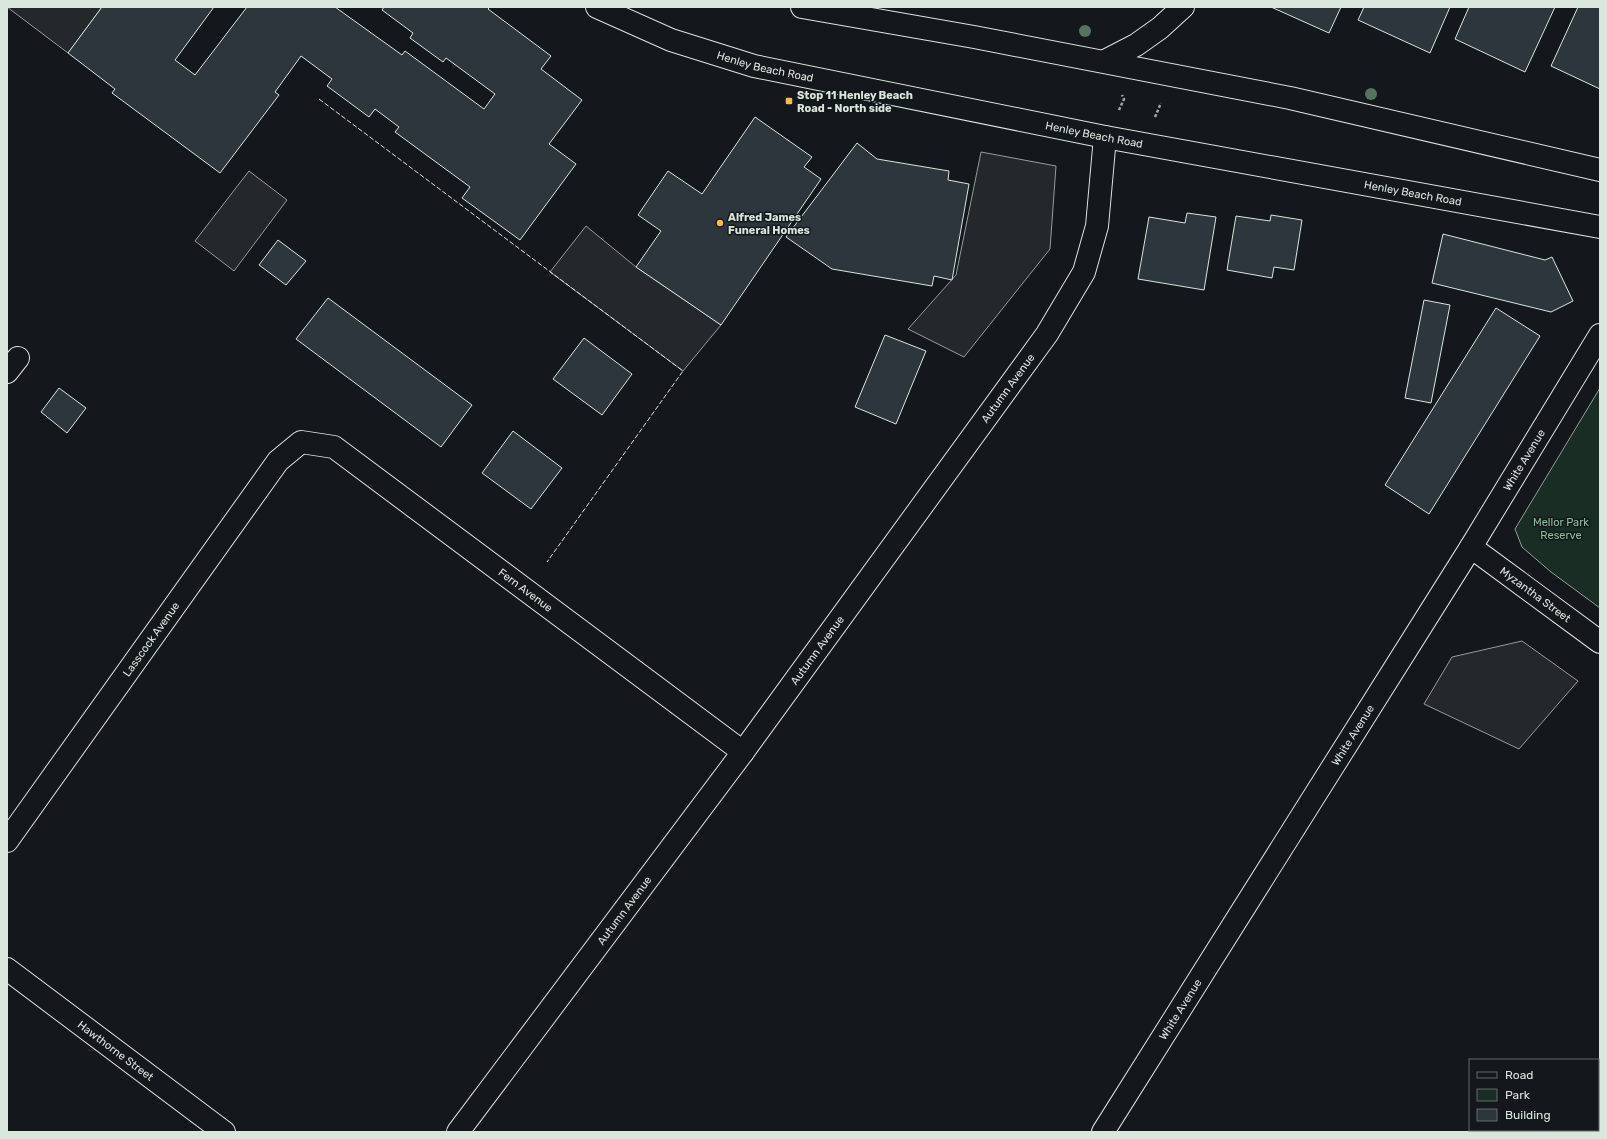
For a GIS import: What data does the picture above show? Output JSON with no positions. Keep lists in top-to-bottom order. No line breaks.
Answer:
{"streets":{"street":["Henley Beach Road","Autumn Avenue","White Avenue","Fern Avenue","Myzantha Street","Lasscock Avenue","Hawthorne Street"]},"crossings":[["Henley Beach Road","Autumn Avenue"],["Autumn Avenue","Fern Avenue"],["White Avenue","Myzantha Street"],["Fern Avenue","Lasscock Avenue"]],"parks":["Mellor Park Reserve"],"places":{"transit":["Stop 11 Henley Beach Road - North side"],"other":["Alfred James Funeral Homes"]},"legend":["Road","Park","Building"]}
